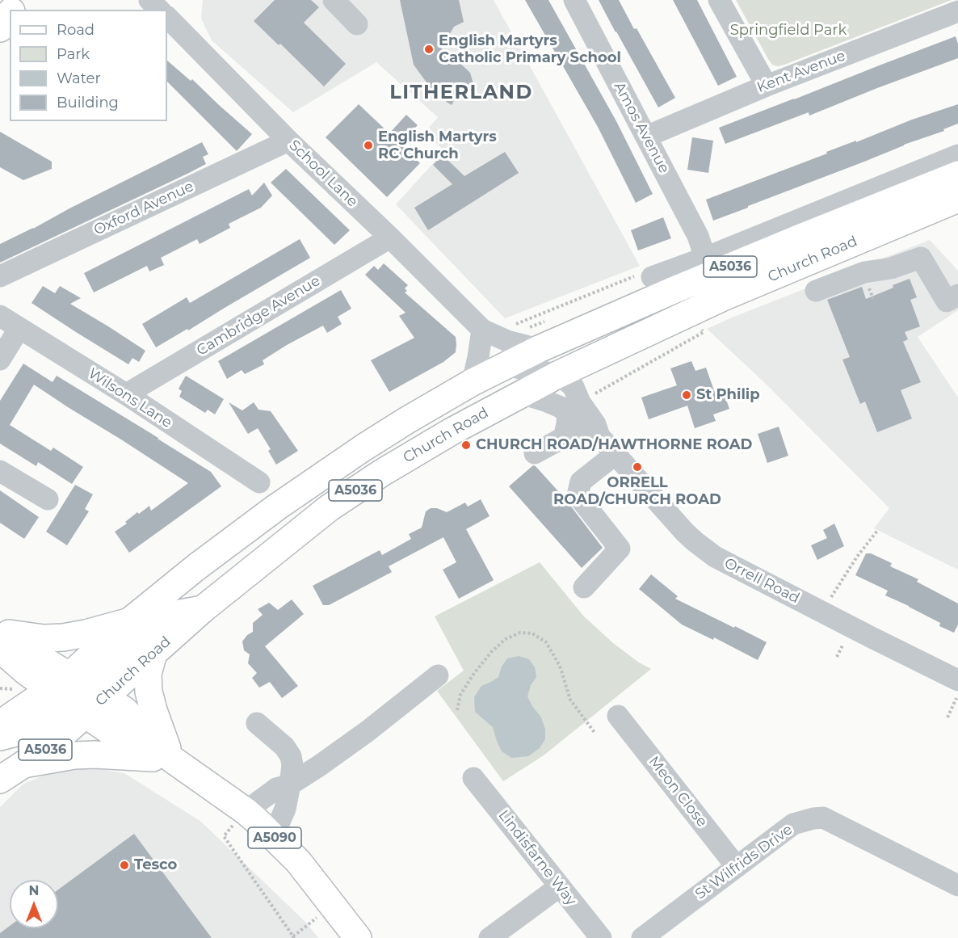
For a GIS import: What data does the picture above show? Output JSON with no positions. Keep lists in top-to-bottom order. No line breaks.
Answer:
{"streets":{"main road":["Church Road","A5036","A5090"],"street":["Kent Avenue","Amos Avenue","School Lane","Oxford Avenue","Cambridge Avenue","Wilsons Lane","Orrell Road","Meon Close","Lindisfarne Way","St Wilfrids Drive"]},"crossings":[["Kent Avenue","Amos Avenue"],["School Lane","Oxford Avenue"],["School Lane","Church Road"],["School Lane","Cambridge Avenue"],["Church Road","Orrell Road"],["Church Road","A5090"],["Cambridge Avenue","Wilsons Lane"],["Meon Close","St Wilfrids Drive"]],"districts":["LITHERLAND"],"parks":["Springfield Park"],"places":["English Martyrs Catholic Primary School","English Martyrs RC Church","St Philip","CHURCH ROAD/HAWTHORNE ROAD","ORRELL ROAD/CHURCH ROAD","Tesco"],"legend":["Road","Park","Water","Building"],"north":"top"}
